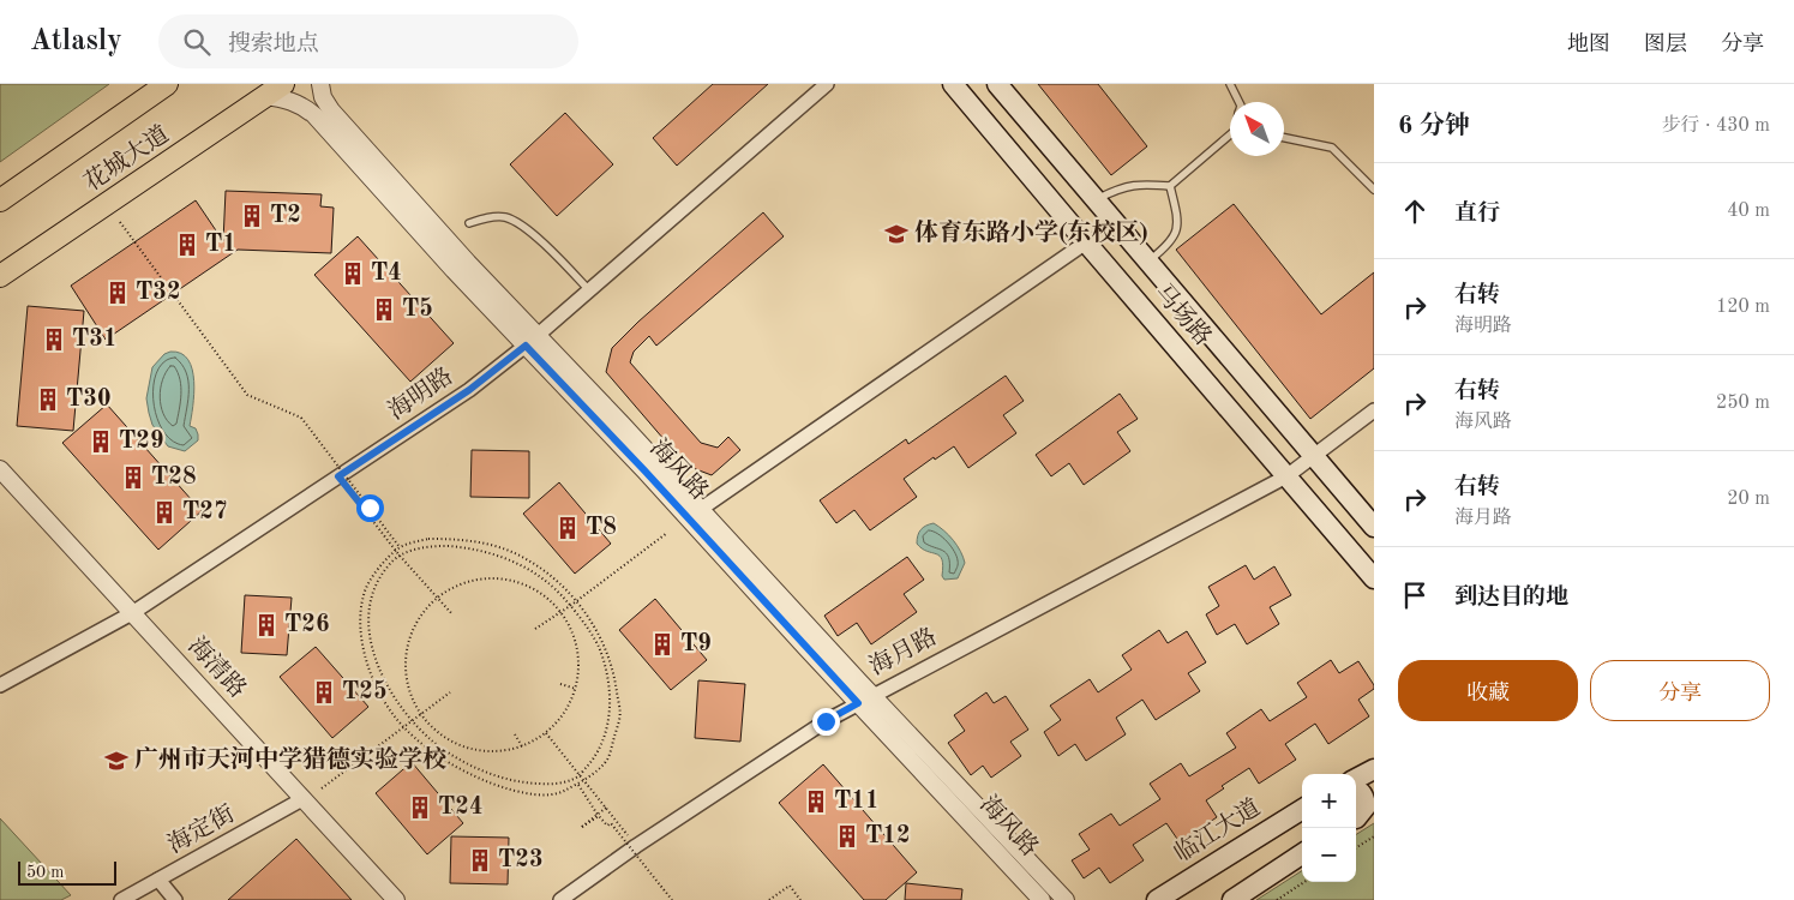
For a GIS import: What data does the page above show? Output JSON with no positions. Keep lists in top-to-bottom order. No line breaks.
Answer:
{"streets":{"main road":["花城大道","马场路","临江大道"],"street":["海明路","海风路","海月路","海清路","海定街"]},"crossings":[["花城大道","海风路"],["马场路","海月路"],["海明路","海风路"],["海明路","海清路"],["海风路","海月路"],["海清路","海定街"]],"places":{"building":["T2","T1","T4","T32","T5","T31","T30","T29","T28","T27","T8","T26","T9","T25","T11","T24","T12","T23"],"school or university":["体育东路小学(东校区)","广州市天河中学猎德实验学校"]},"scale_bar":"50 m","north":"top left","page":{"header":"Atlasly","search":"搜索地点","nav":["地图","图层","分享"],"heading":["6 分钟","步行 · 430 m"],"list":[["直行","40 m"],["右转","海明路","120 m"],["右转","海风路","250 m"],["右转","海月路","20 m"],"到达目的地"],"buttons":["收藏","分享"],"map_buttons":["+","−"],"scale":"50 m"}}
